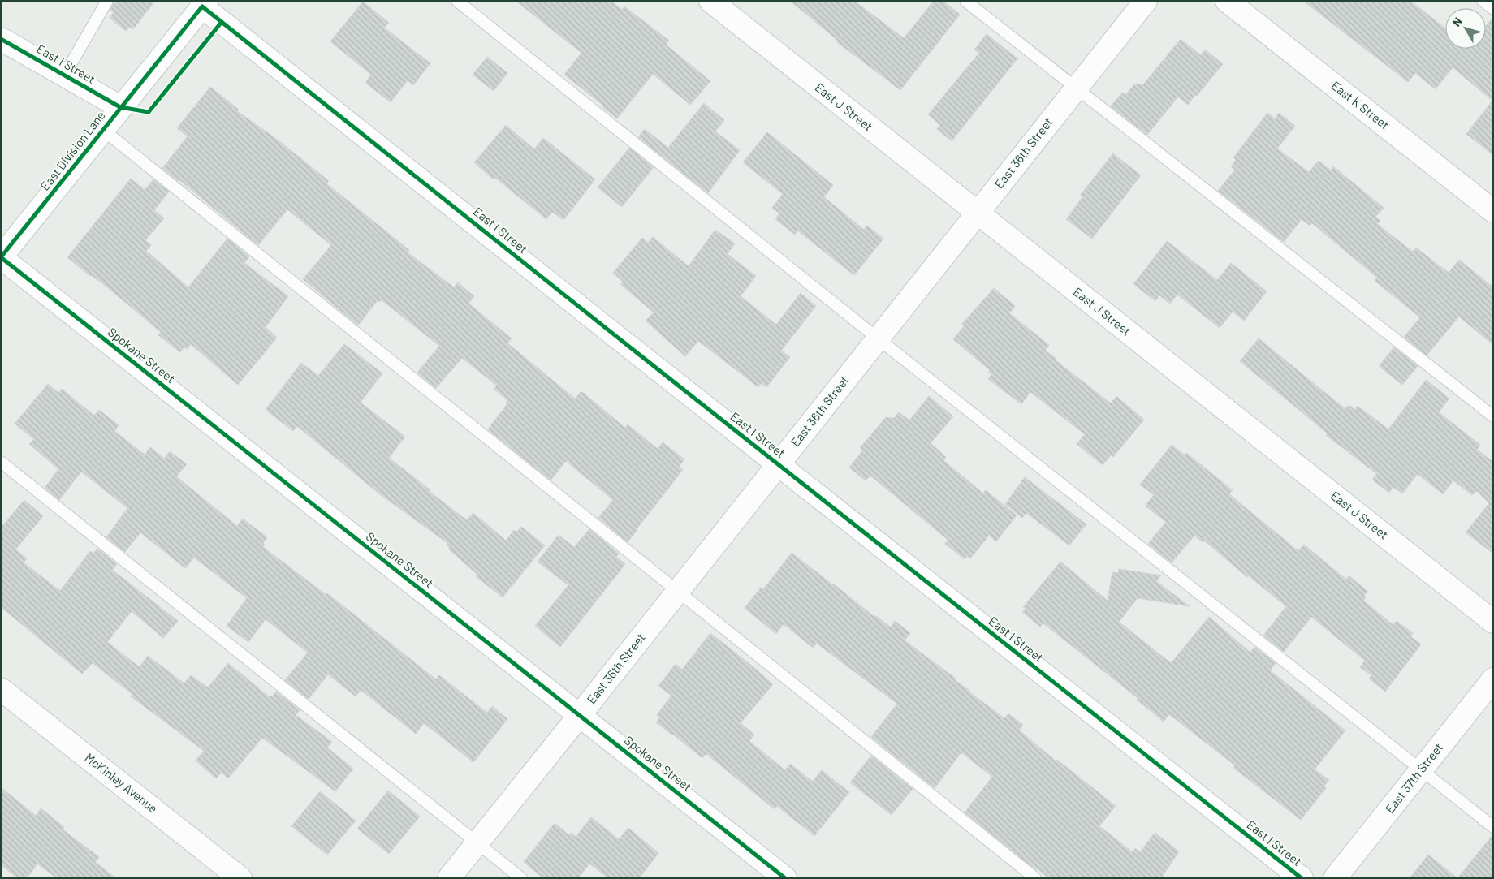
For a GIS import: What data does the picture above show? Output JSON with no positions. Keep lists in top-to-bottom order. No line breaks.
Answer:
{"streets":{"street":["East I Street","East K Street","East J Street","East Division Lane","East 36th Street","Spokane Street","East 37th Street","McKinley Avenue"]},"crossings":[["East I Street","East Division Lane"],["East I Street","East 36th Street"],["East J Street","East 36th Street"],["East Division Lane","Spokane Street"],["East 36th Street","Spokane Street"]],"north":"top left"}
